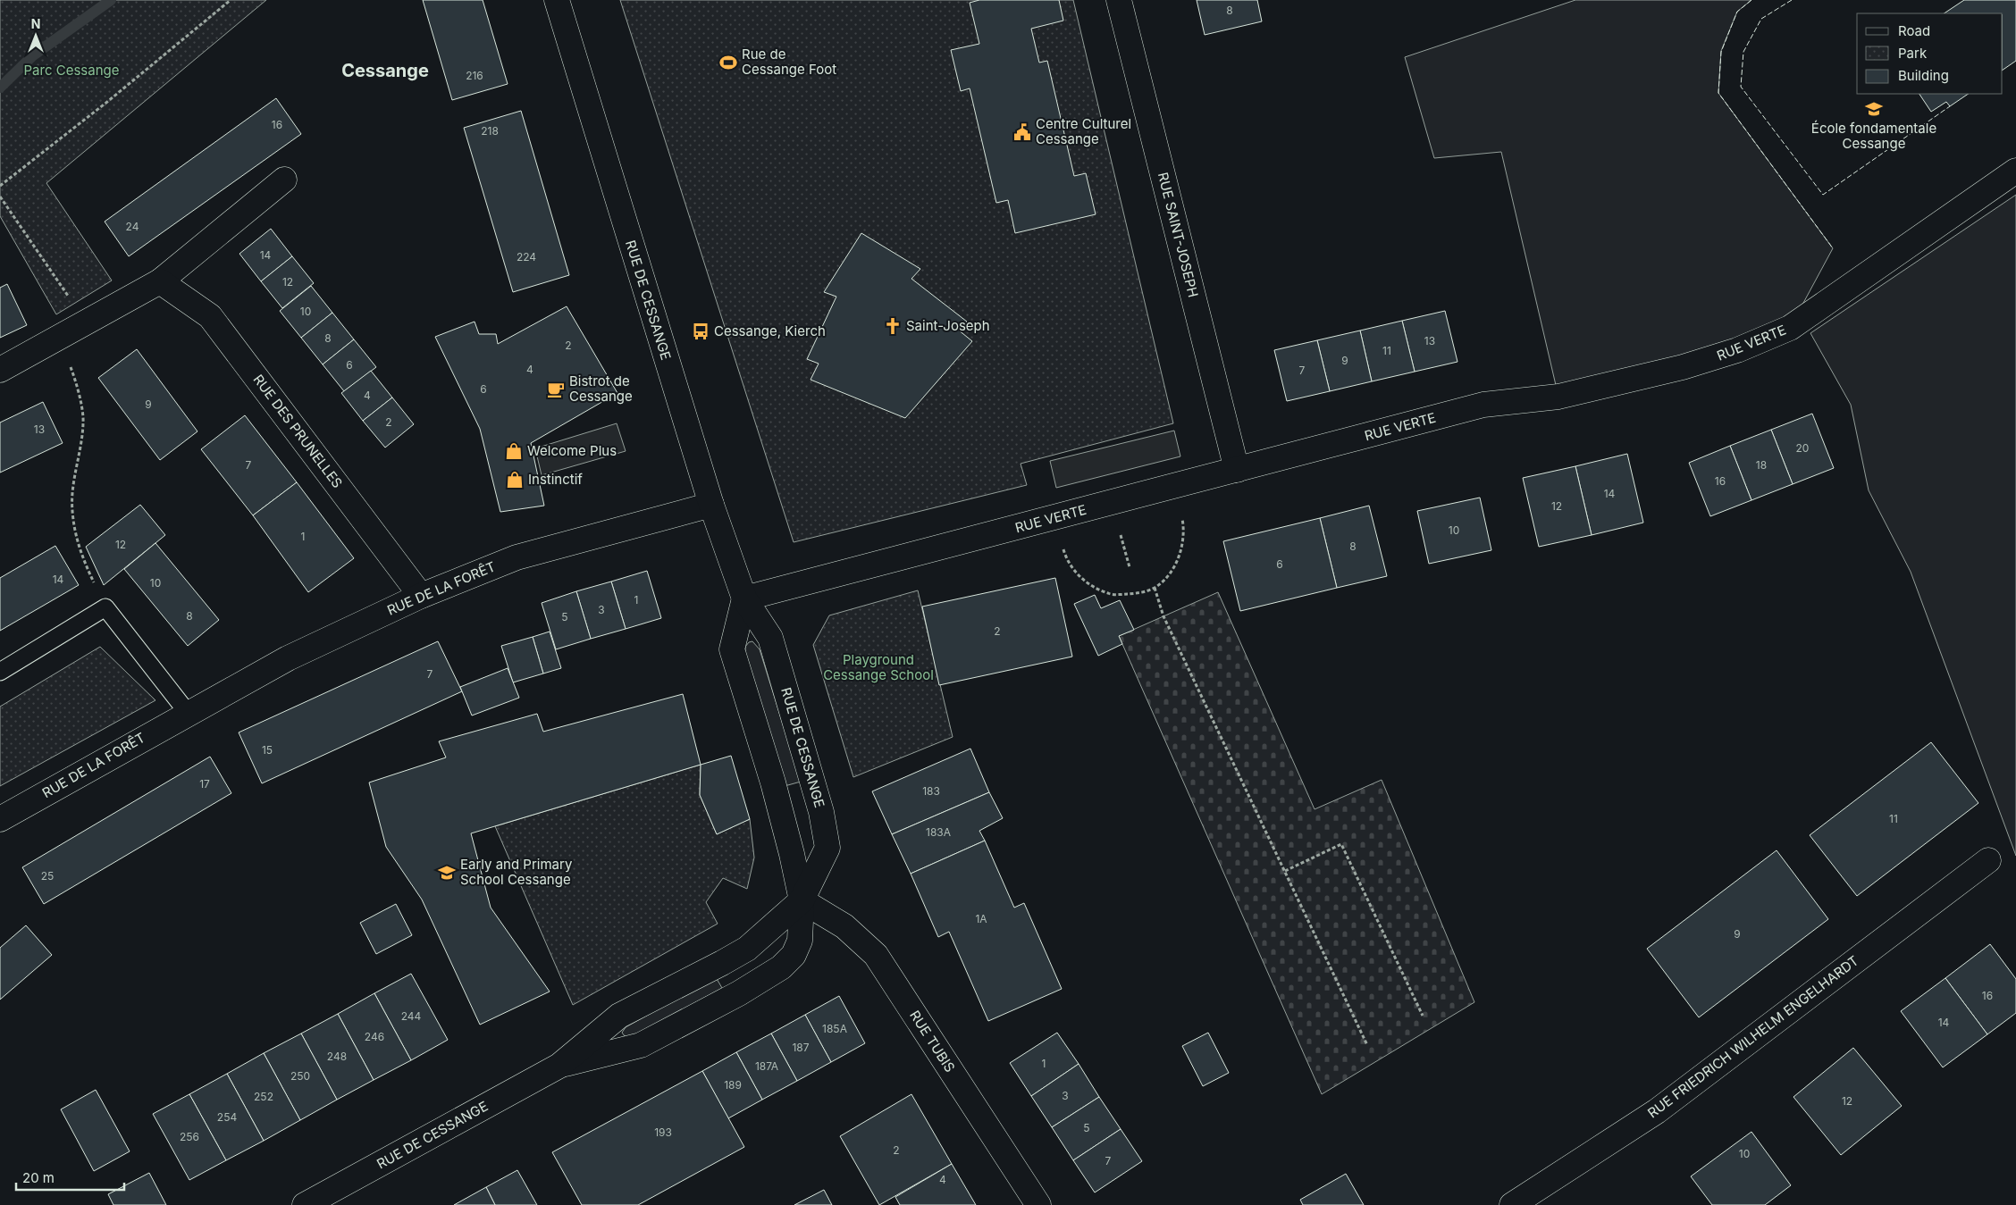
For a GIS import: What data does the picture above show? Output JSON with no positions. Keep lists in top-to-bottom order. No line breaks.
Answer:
{"streets":{"street":["RUE SAINT-JOSEPH","RUE DE CESSANGE","RUE VERTE","RUE DES PRUNELLES","RUE DE LA FORÊT","RUE FRIEDRICH WILHELM ENGELHARDT","RUE TUBIS"]},"crossings":[["RUE SAINT-JOSEPH","RUE VERTE"],["RUE DE CESSANGE","RUE VERTE"],["RUE DE CESSANGE","RUE DE LA FORÊT"],["RUE DE CESSANGE","RUE TUBIS"],["RUE DES PRUNELLES","RUE DE LA FORÊT"]],"districts":["Cessange"],"parks":["Parc Cessange","Playground Cessange School"],"places":{"sports":["Rue de Cessange Foot"],"school or university":["École fondamentale Cessange","Early and Primary School Cessange"],"public building":["Centre Culturel Cessange"],"church":["Saint-Joseph"],"bus stop":["Cessange, Kierch"],"cafe":["Bistrot de Cessange"],"shop":["Welcome Plus","Instinctif"]},"house_numbers":["8","216","16","218","24","14","224","12","10","8","13","2","11","9","6","4","7","6","4","9","2","13","20","7","18","16","14","12","10","1","12","8","6","14","10","1","3","8","5","2","7","15","17","183","11","183A","25","1A","9","16","244","14","185A","246","187","248","1","187A","250","189","3","252","12","254","5","193","256","2","10","7","4"],"legend":["Road","Park","Building"],"scale_bar":"20 m","north":"top"}
